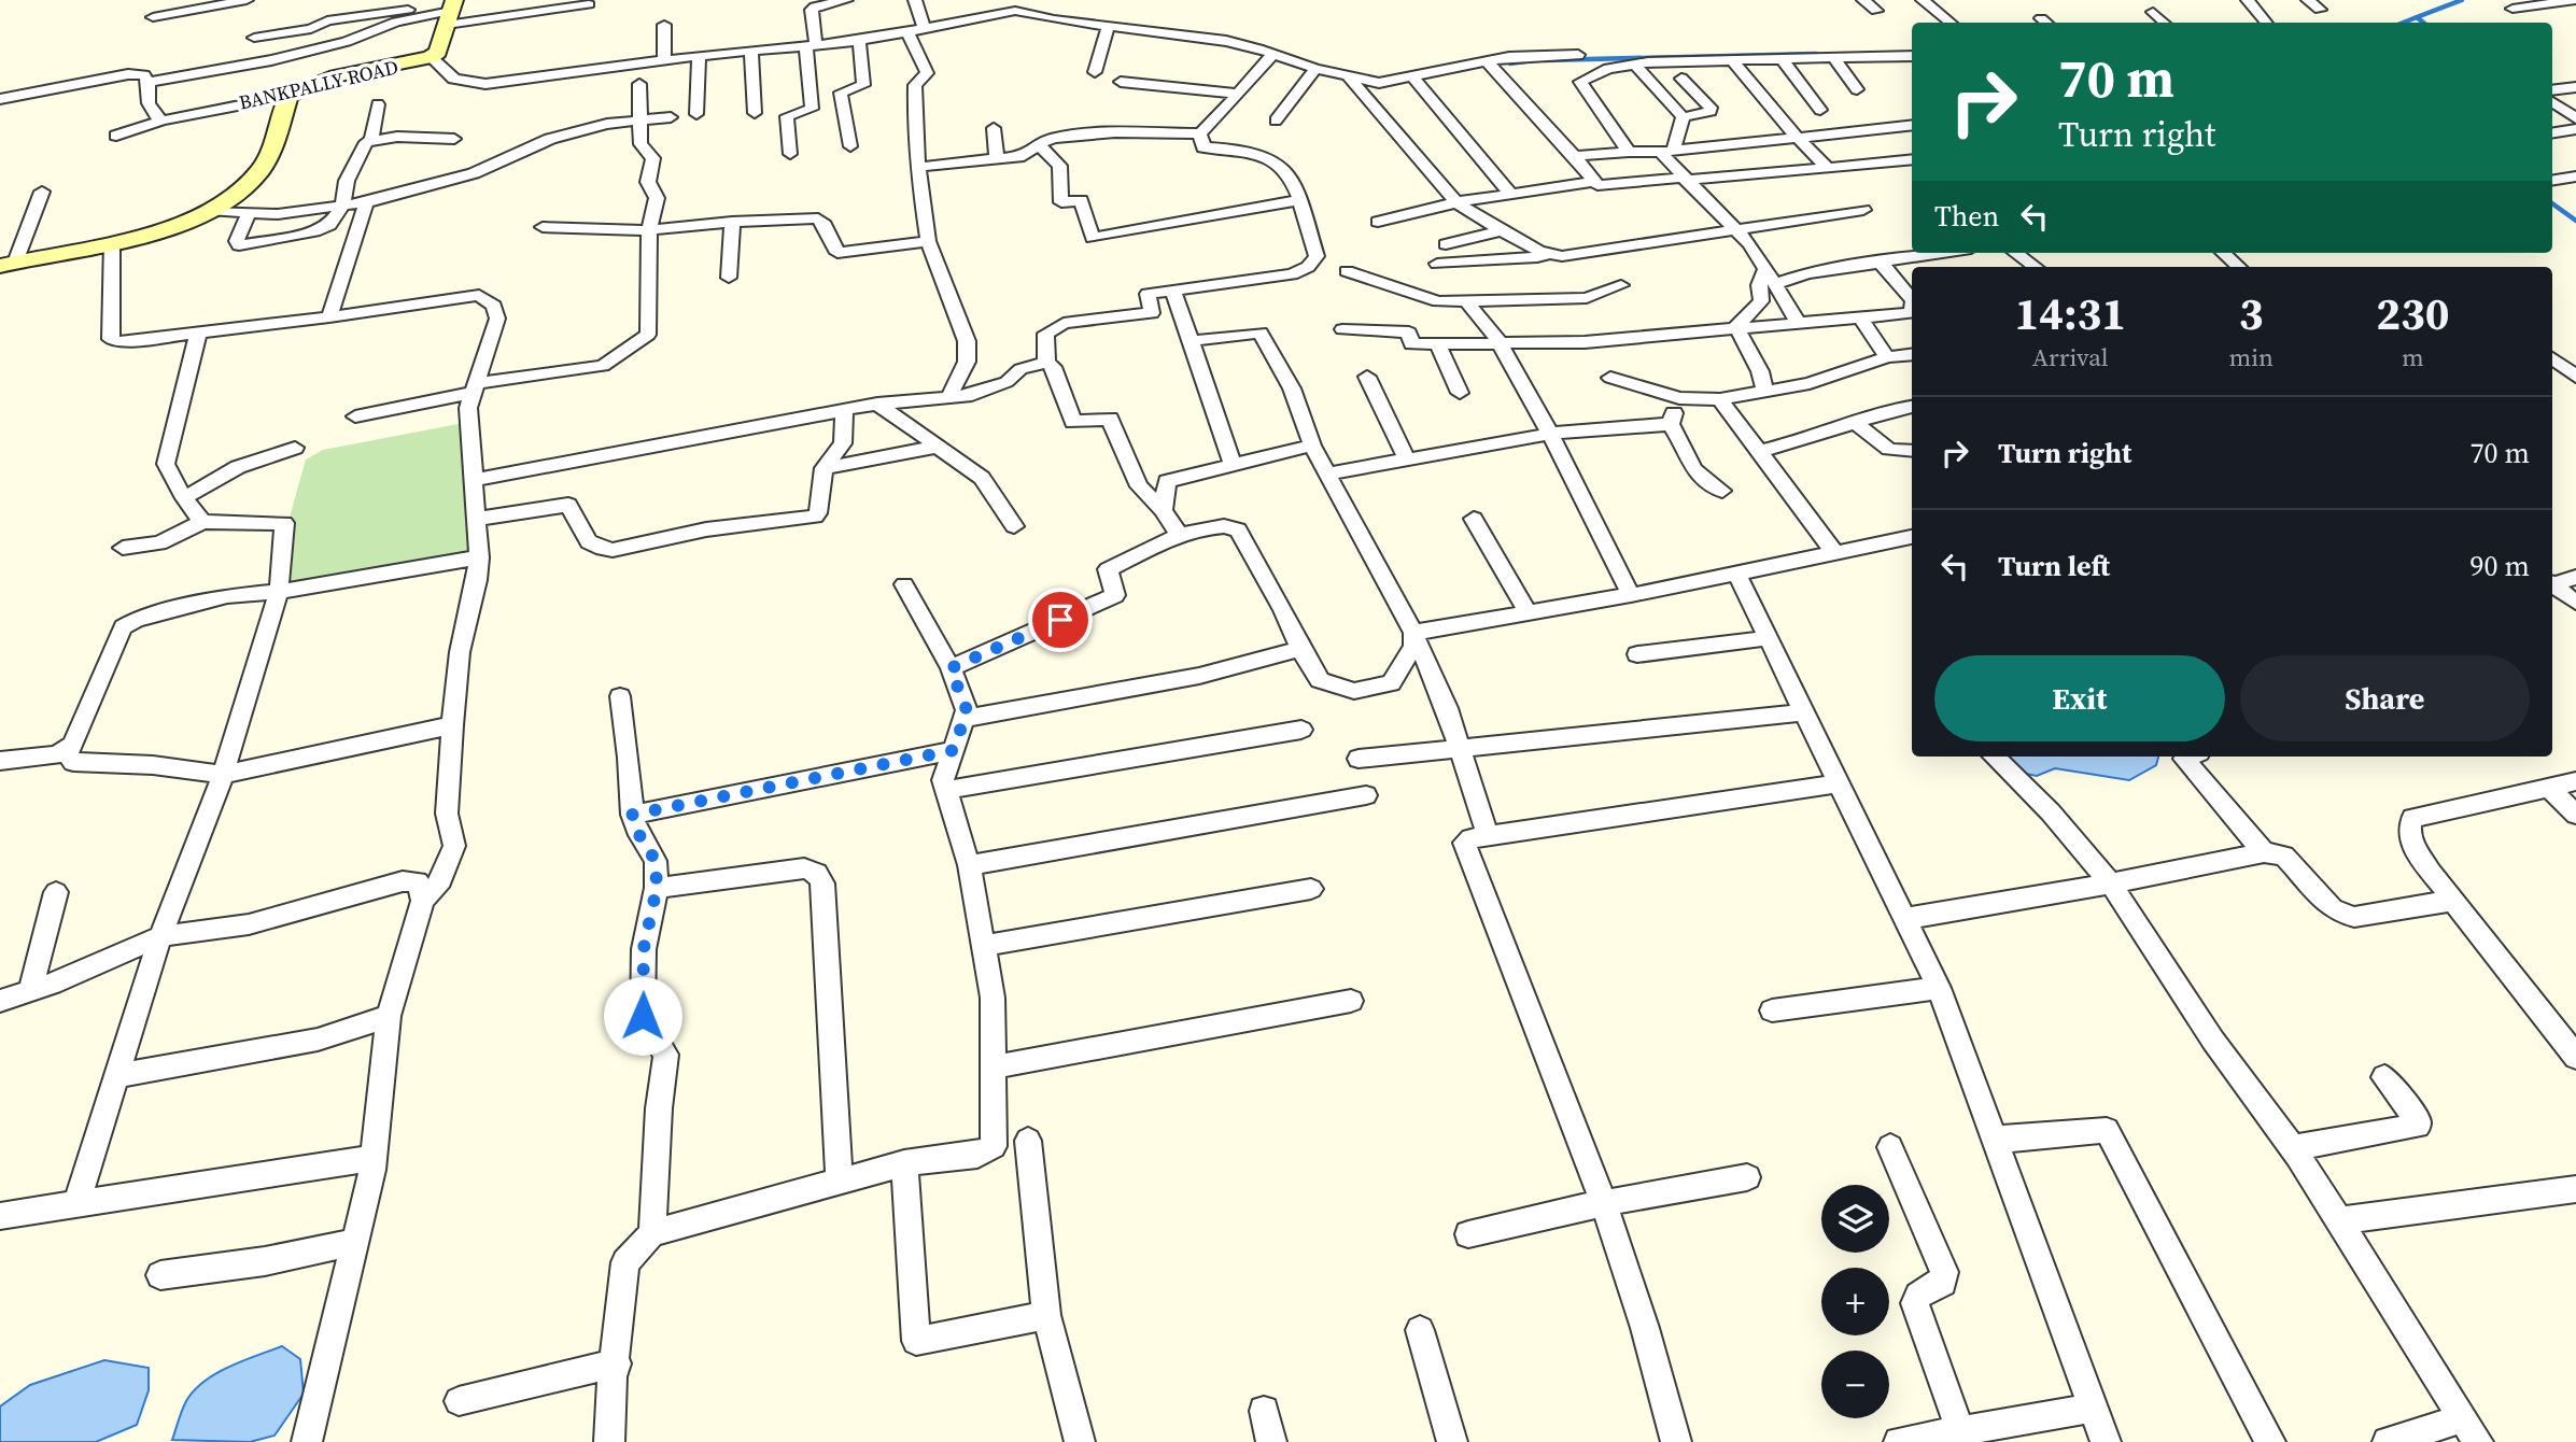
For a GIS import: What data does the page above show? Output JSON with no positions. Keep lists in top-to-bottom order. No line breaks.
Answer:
{"streets":{"street":["BANKPALLY ROAD"]},"page":{"turn":["70 m","Turn right"],"then":"Then","eta":["14:31","Arrival","3","min","230","m"],"list":[{"name":"Turn right","value":"70 m"},{"name":"Turn left","value":"90 m"}],"buttons":["Exit","Share"],"map_buttons":["+","−"]}}
